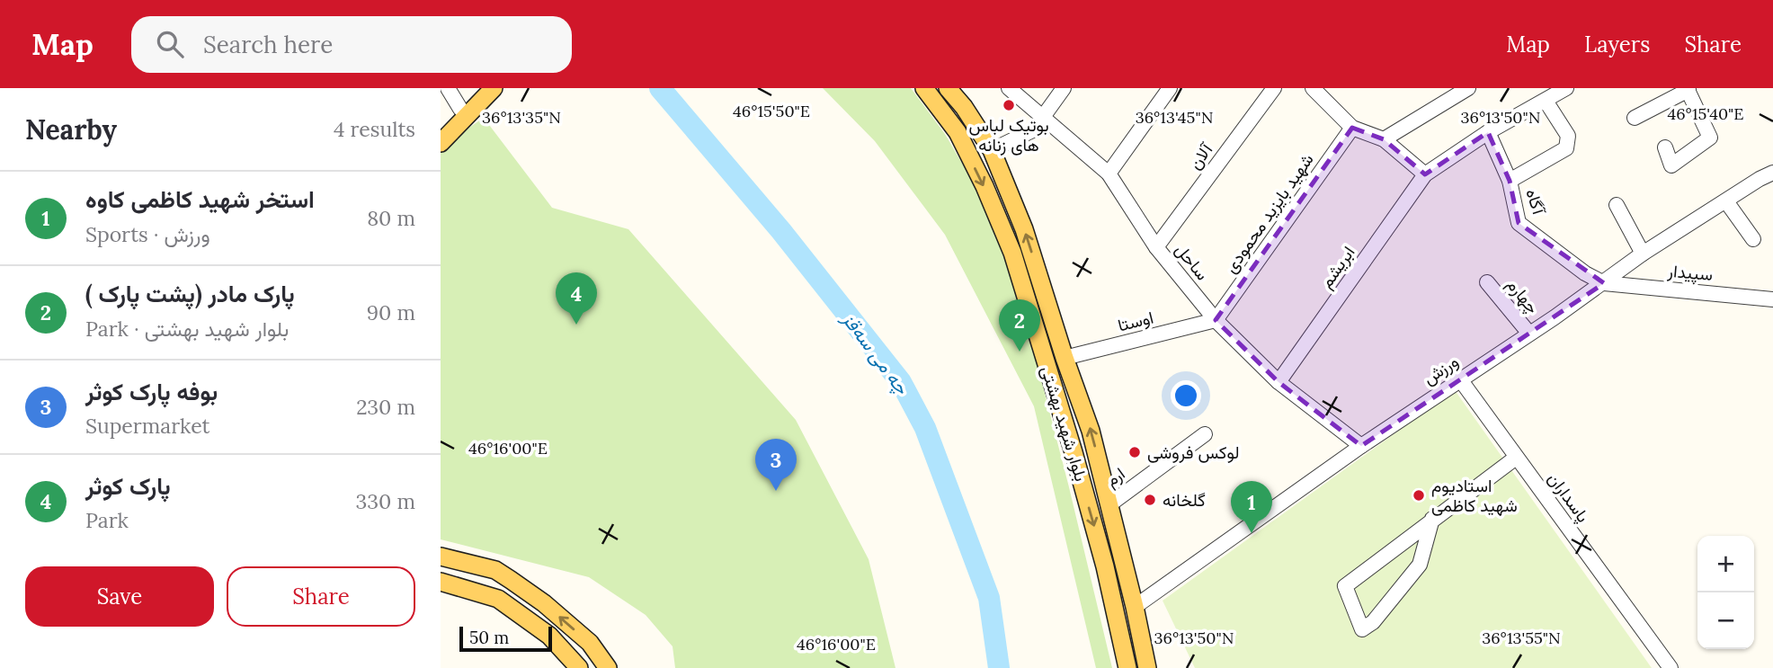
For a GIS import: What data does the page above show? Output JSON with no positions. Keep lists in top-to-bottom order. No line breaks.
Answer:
{"streets":{"main road":["بلوار شهید بهشتی"],"street":["آلان","آگاه","شهید بایزید محمودی","ساحل","ابریشم","سپیدار","چهارم","اوستا","ورزش","ارم","پاسداران"]},"crossings":[["آلان","ساحل"],["آگاه","سپیدار"],["آگاه","ورزش"],["شهید بایزید محمودی","ساحل"],["شهید بایزید محمودی","اوستا"],["ساحل","ابریشم"],["ساحل","اوستا"],["ساحل","ورزش"],["سپیدار","ورزش"],["چهارم","ورزش"],["اوستا","بلوار شهید بهشتی"],["ورزش","بلوار شهید بهشتی"],["ورزش","پاسداران"],["بلوار شهید بهشتی","ارم"]],"water":["چە می سەقز"],"places":["بوتیک لباس های زنانه","لوکس فروشی","استادیوم شهید کاظمی","گلخانه"],"scale_bar":"50 m","page":{"header":"Map","search":"Search here","nav":["Map","Layers","Share"],"heading":["Nearby","4 results"],"list":[{"mark":"1","name":"استخر شهید کاظمی کاوه","note":"Sports · ورزش","value":"80 m"},{"mark":"2","name":"پارک مادر (پشت پارک )","note":"Park · بلوار شهید بهشتی","value":"90 m"},{"mark":"3","name":"بوفه پارک کوثر","note":"Supermarket","value":"230 m"},{"mark":"4","name":"پارک کوثر","note":"Park","value":"330 m"}],"pins":["4","2","3","1"],"map_buttons":["+","−"],"buttons":["Save","Share"],"scale":"50 m"},"coordinates":["46°15'50\"E","46°15'40\"E","36°13'35\"N","36°13'45\"N","36°13'50\"N","46°16'00\"E","36°13'55\"N"]}
